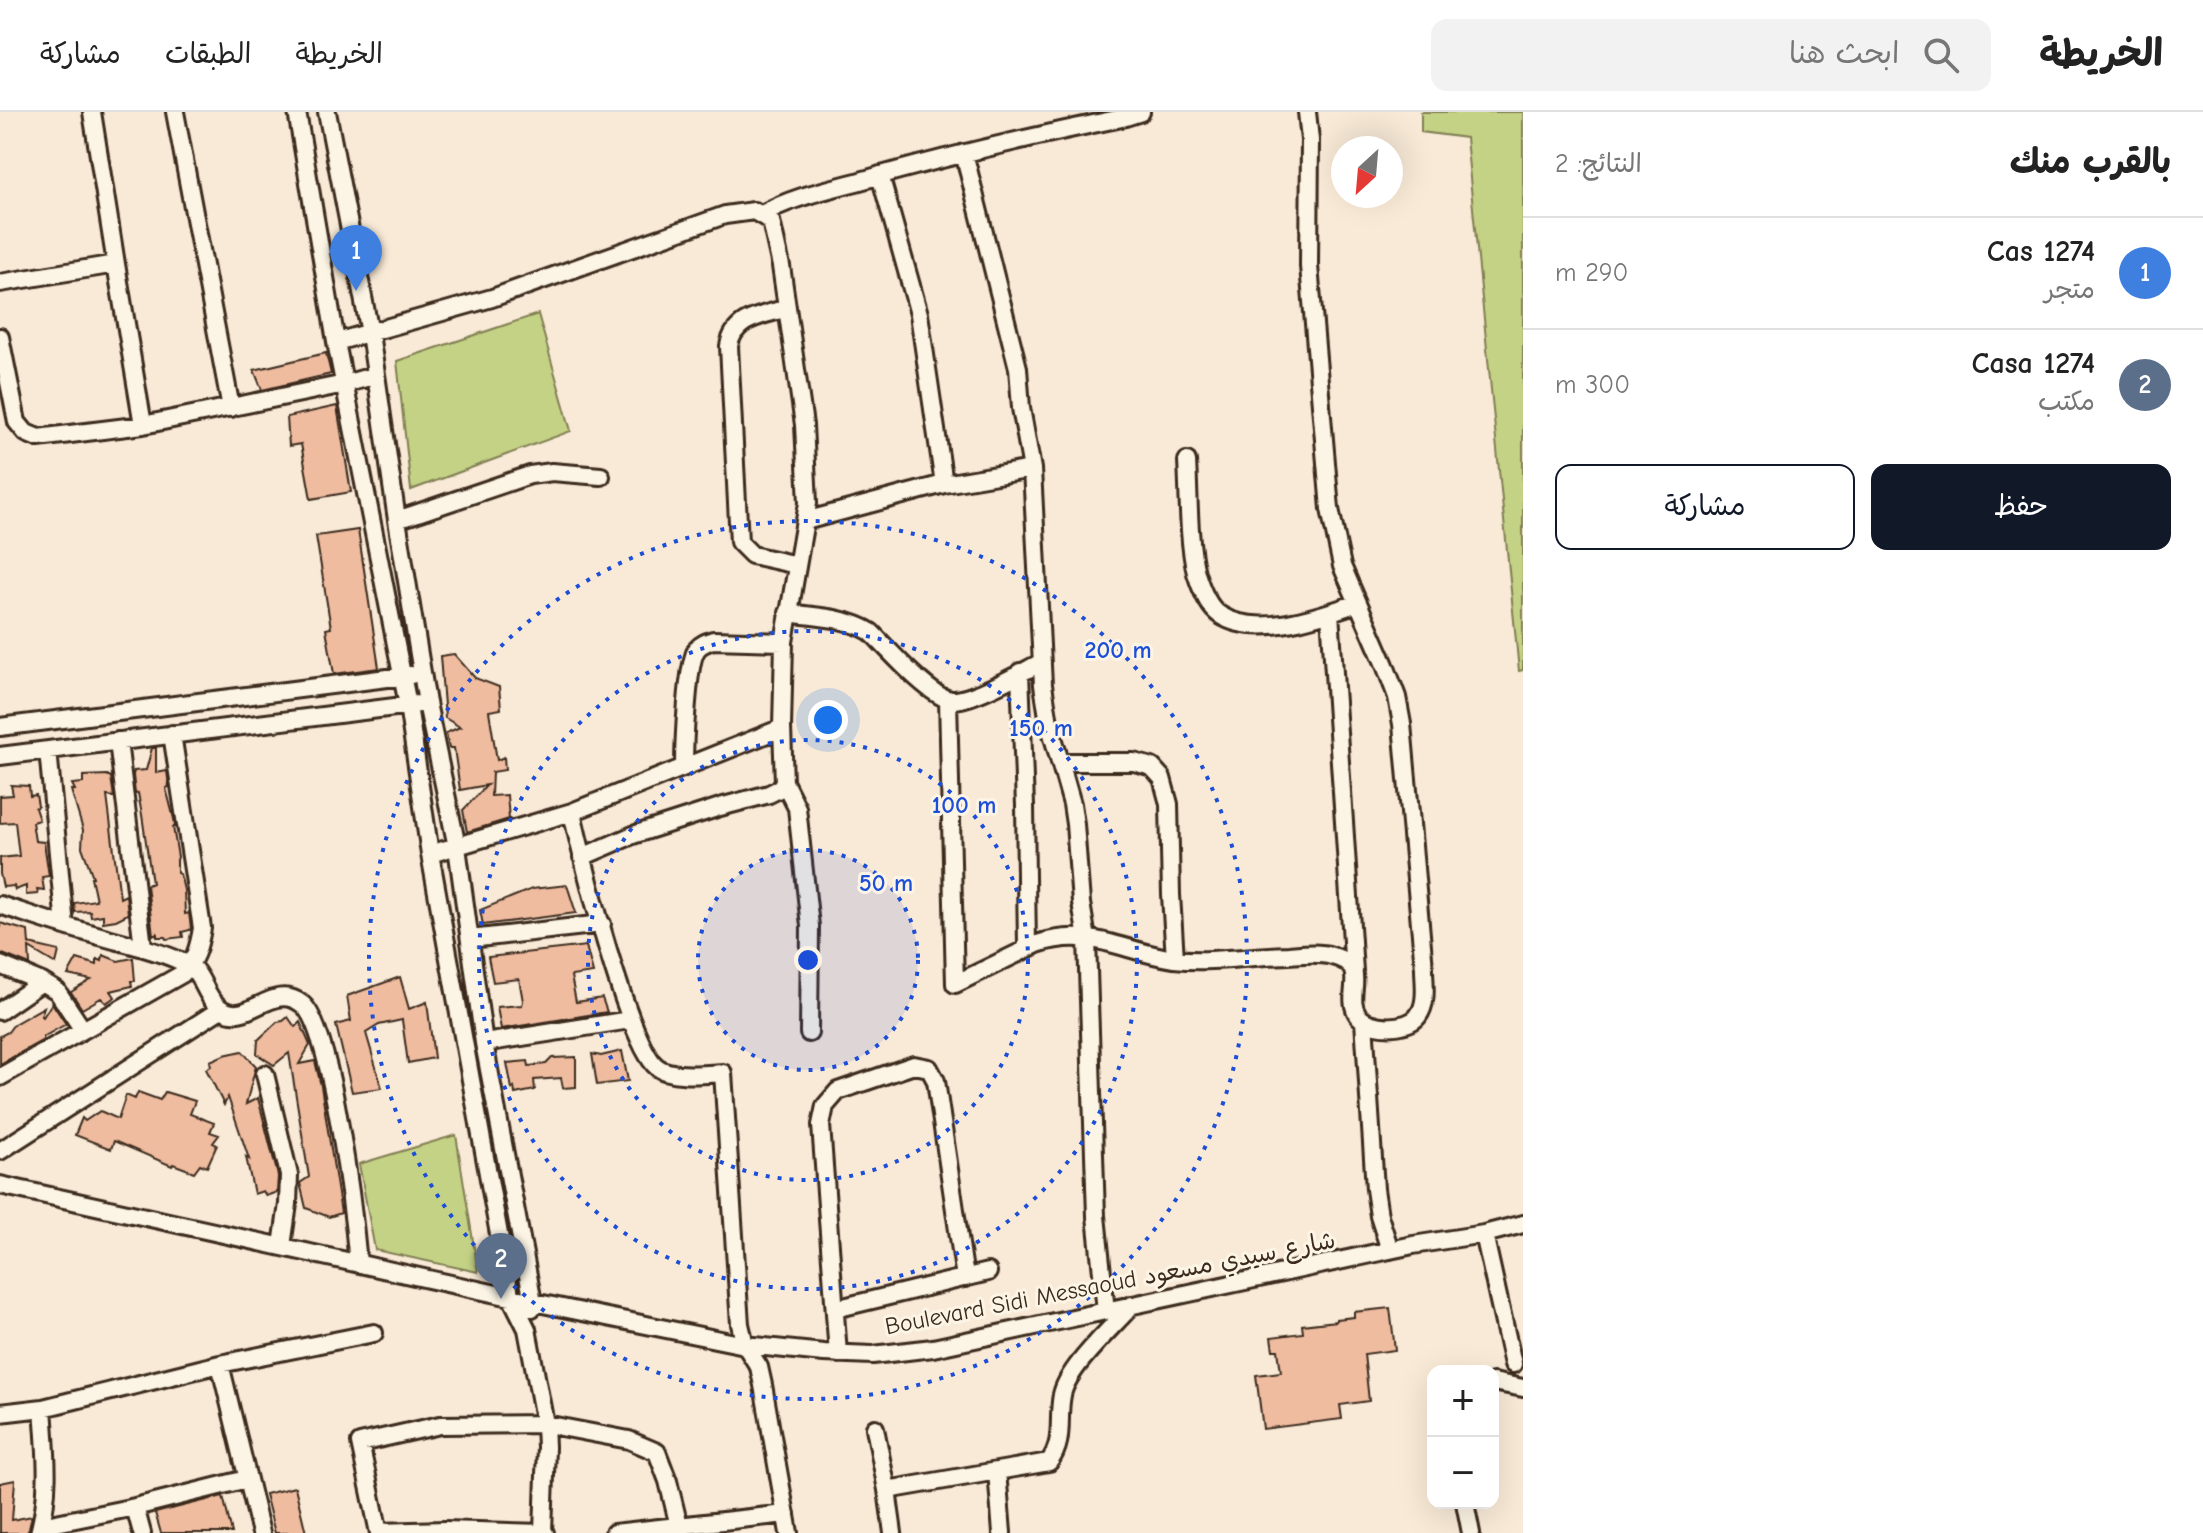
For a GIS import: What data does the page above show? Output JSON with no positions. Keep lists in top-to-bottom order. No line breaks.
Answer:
{"streets":{"street":["Boulevard Sidi Messaoud شارع سيدي مسعود"]},"north":"bottom left","page":{"header":"الخريطة","search":"ابحث هنا","nav":["الخريطة","الطبقات","مشاركة"],"heading":["بالقرب منك","النتائج: 2"],"list":[{"mark":"1","name":"Cas 1274","note":"متجر","value":"290 m"},{"mark":"2","name":"Casa 1274","note":"مكتب","value":"300 m"}],"pins":["1","2"],"buttons":["حفظ","مشاركة"],"map_buttons":["+","−"]},"rings":["200 m","150 m","100 m","50 m"]}
